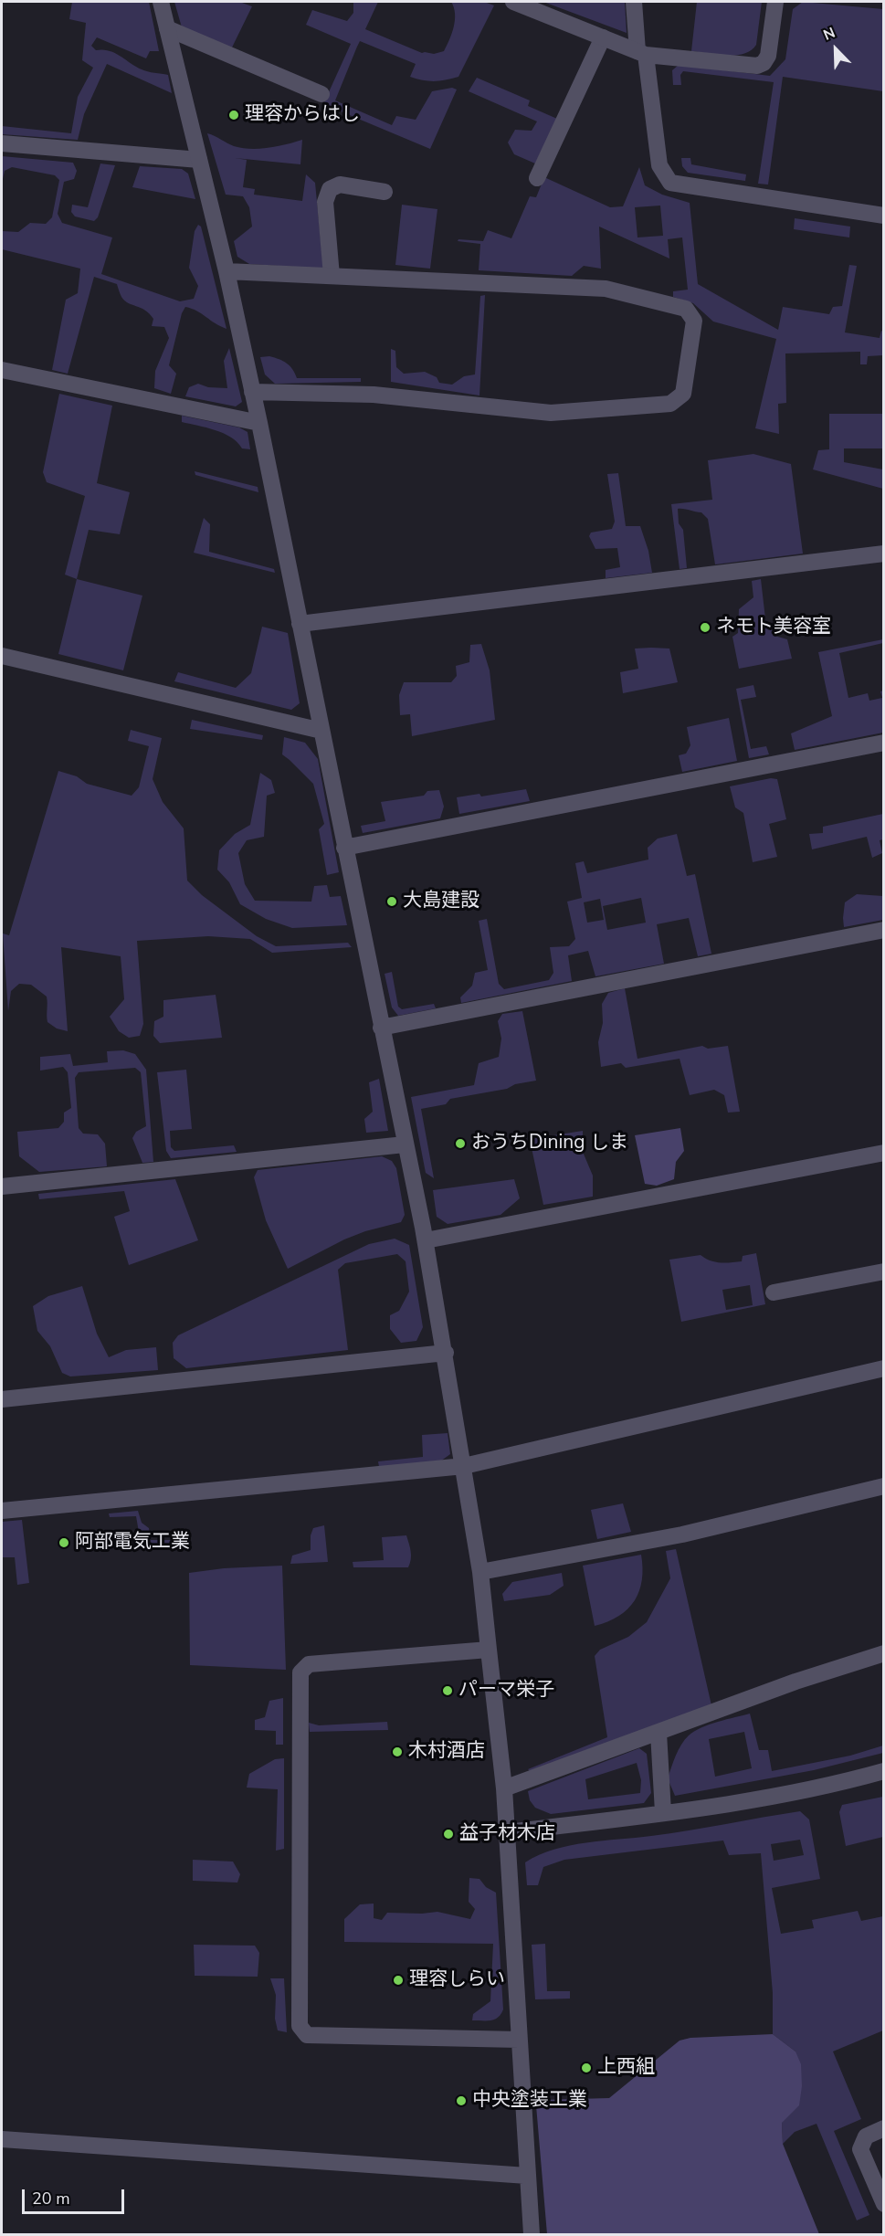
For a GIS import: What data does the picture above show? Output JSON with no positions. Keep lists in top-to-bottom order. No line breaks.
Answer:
{"places":["理容からはし","ネモト美容室","大島建設","おうちDining しま","阿部電気工業","パーマ栄子","木村酒店","益子材木店","理容しらい","上西組","中央塗装工業"],"scale_bar":"20 m","north":"top left"}
